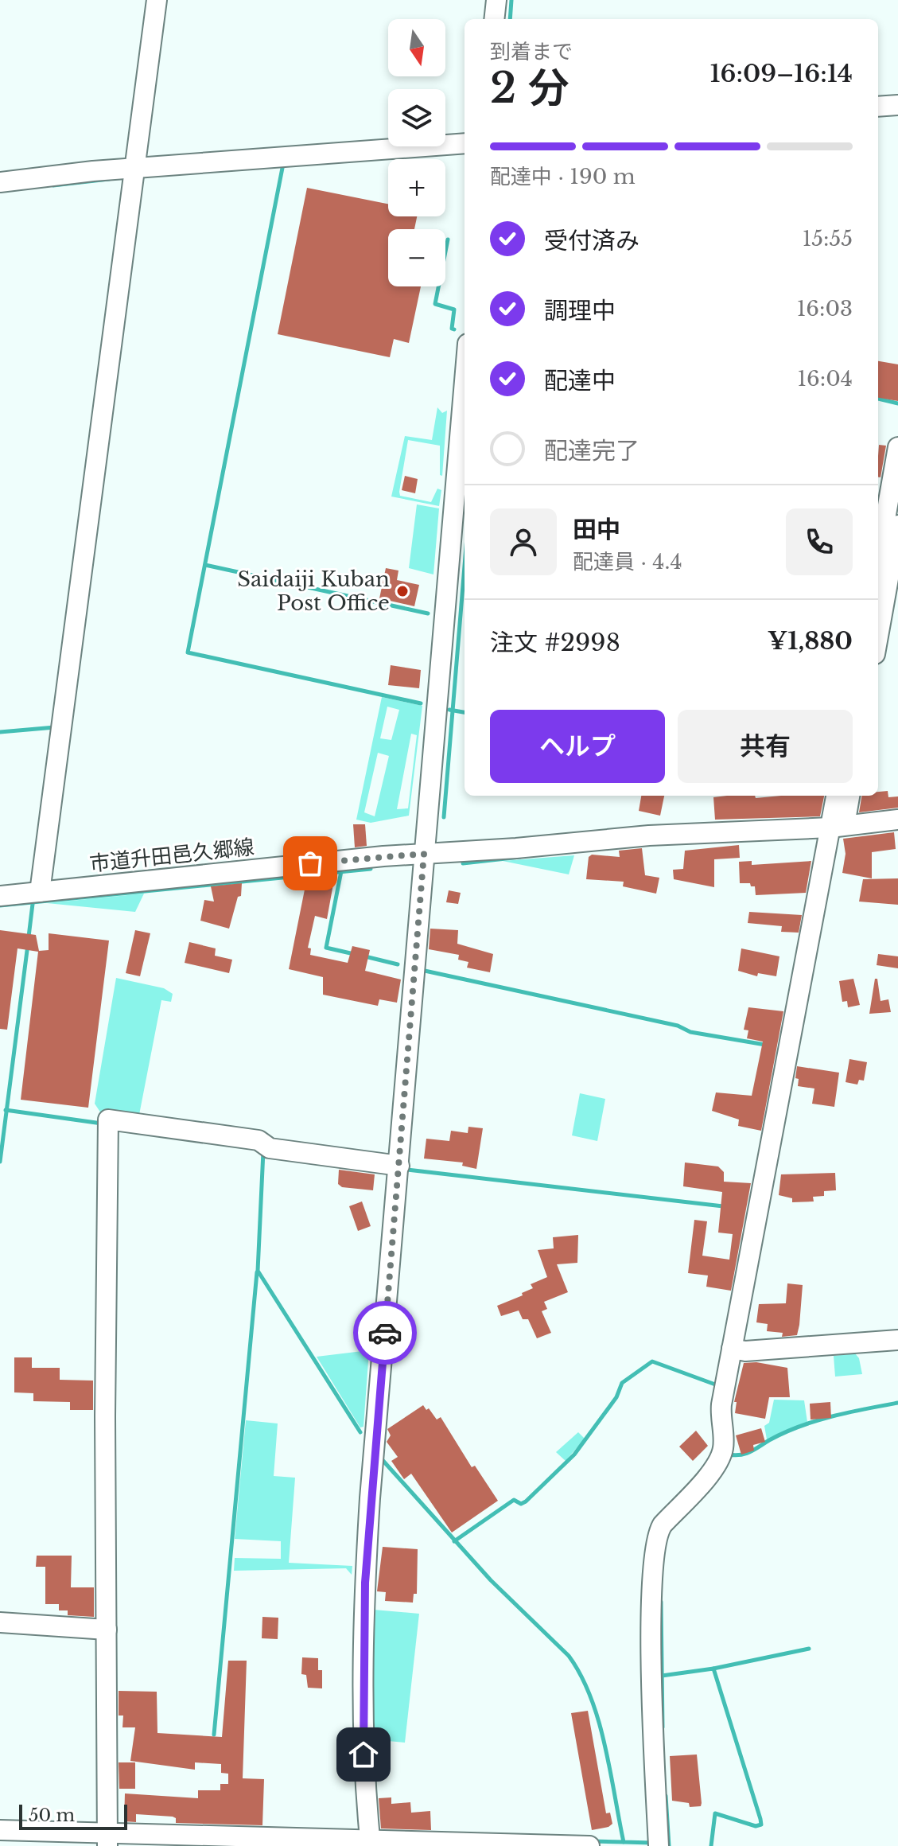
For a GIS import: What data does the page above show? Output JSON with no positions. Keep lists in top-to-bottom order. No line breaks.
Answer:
{"streets":{"street":["市道升田邑久郷線"]},"places":["Saidaiji Kuban Post Office"],"scale_bar":"50 m","north":"bottom","page":{"map_buttons":["+","−"],"heading":["2 分","到着まで","16:09–16:14"],"panel":["田中","配達員 · 4.4","注文 #2998","¥1,880"],"bar":"配達中 · 190 m","list":[["受付済み","15:55"],["調理中","16:03"],["配達中","16:04"],"配達完了"],"buttons":["ヘルプ","共有"],"scale":"50 m"}}
